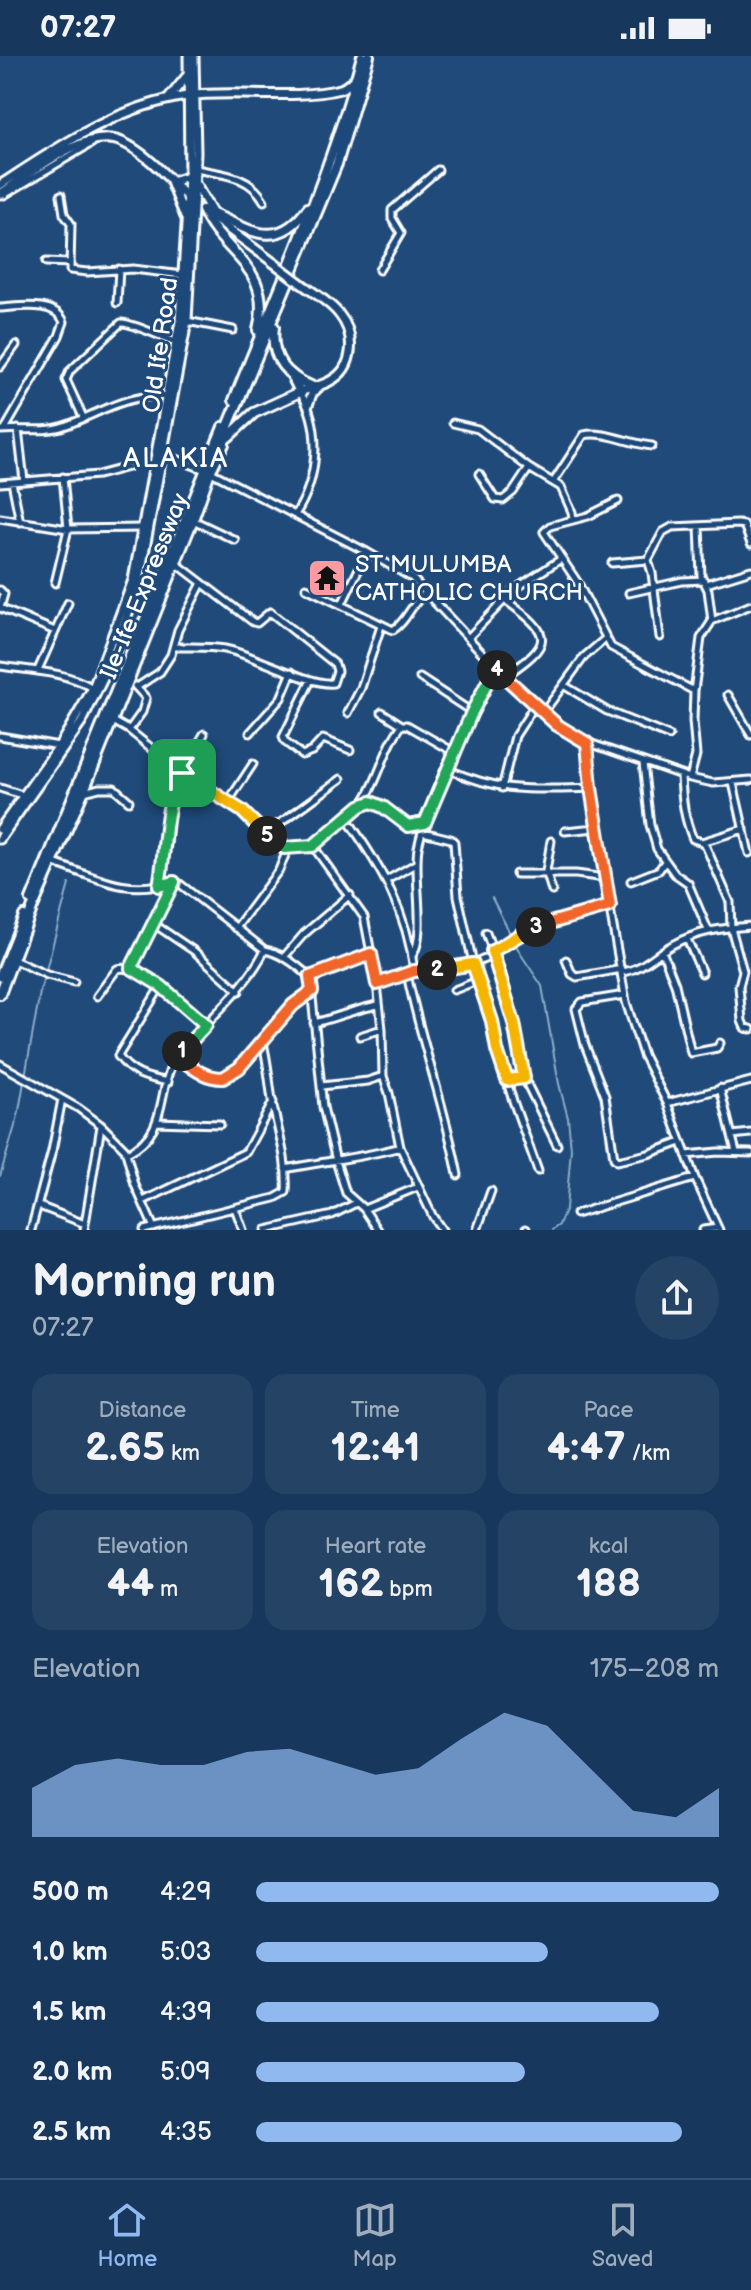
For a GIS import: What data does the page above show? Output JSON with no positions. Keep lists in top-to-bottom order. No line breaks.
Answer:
{"streets":{"highway":["Ile-Ife Expressway"],"main road":["Old Ife Road"]},"districts":["ALAKIA"],"places":{"temple":["ST MULUMBA CATHOLIC CHURCH"]},"page":{"status":"07:27","pins":["4","5","3","2","1"],"heading":["Morning run","07:27"],"stats":[["Distance","2.65 km"],["Time","12:41"],["Pace","4:47 /km"],["Elevation","44 m"],["Heart rate","162 bpm"],["kcal","188"]],"chart":["Elevation","175–208 m"],"list":[{"name":"500 m","note":"4:29"},{"name":"1.0 km","note":"5:03"},{"name":"1.5 km","note":"4:39"},{"name":"2.0 km","note":"5:09"},{"name":"2.5 km","note":"4:35"}],"tabs":["Home","Map","Saved"]}}
